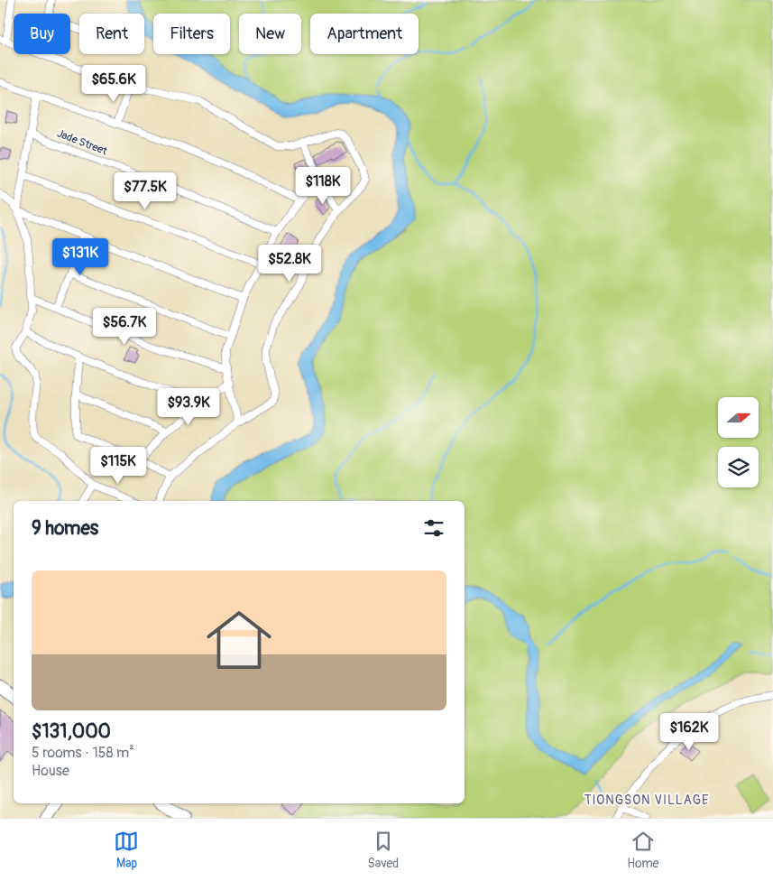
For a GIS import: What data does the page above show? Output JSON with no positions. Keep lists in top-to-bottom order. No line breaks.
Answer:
{"streets":{"street":["Jade Street"]},"districts":["TIONGSON VILLAGE"],"north":"right","page":{"chip":["Buy","Rent","Filters","New","Apartment"],"price":["$65.6K","$118K","$77.5K","$131K","$52.8K","$56.7K","$93.9K","$115K","$162K"],"heading":"9 homes","list":[{"name":"$131,000","note":"5 rooms · 158 m² · House"}],"tabs":["Map","Saved","Home"]}}
